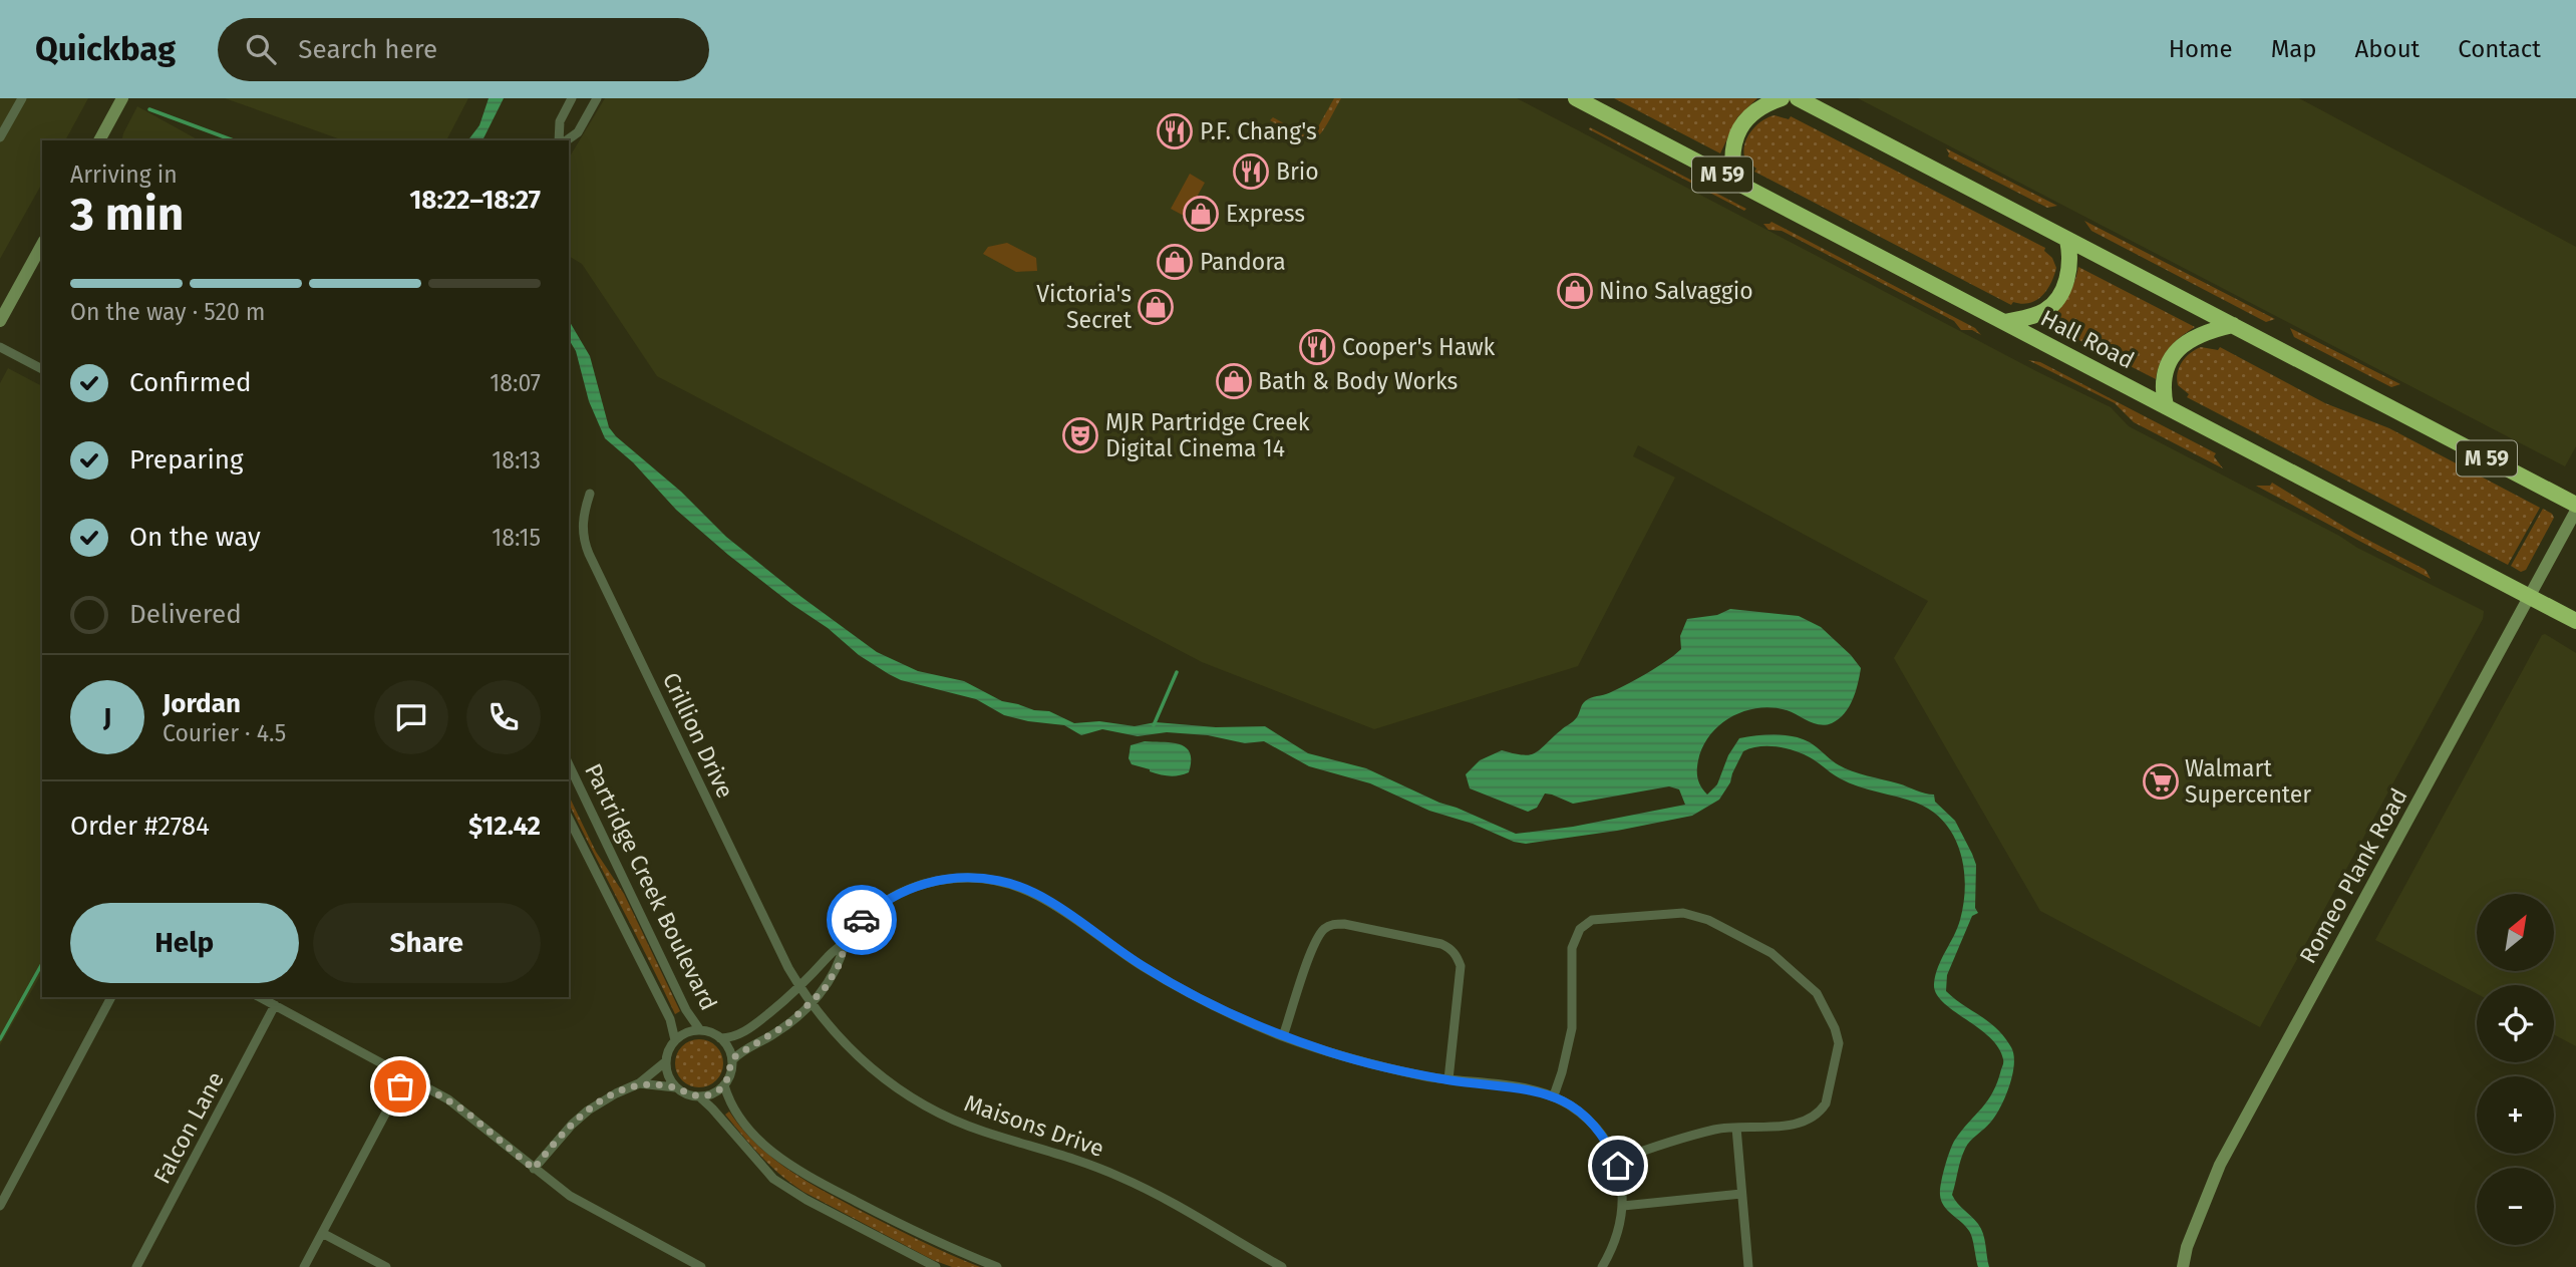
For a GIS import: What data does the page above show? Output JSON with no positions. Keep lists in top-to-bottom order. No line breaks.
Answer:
{"streets":{"highway":["M 59","Hall Road"],"main road":["Romeo Plank Road"],"street":["Crillion Drive","Partridge Creek Boulevard","Maisons Drive","Falcon Lane"]},"crossings":[["Hall Road","Romeo Plank Road"],["Crillion Drive","Maisons Drive"]],"places":{"restaurant":["P.F. Chang's","Brio","Cooper's Hawk"],"shop":["Express","Pandora","Nino Salvaggio","Victoria's Secret","Bath & Body Works"],"theatre":["MJR Partridge Creek Digital Cinema 14"],"supermarket":["Walmart Supercenter"]},"north":"top right","page":{"header":"Quickbag","search":"Search here","nav":["Home","Map","About","Contact"],"heading":["3 min","Arriving in","18:22–18:27"],"panel":["Jordan","Courier · 4.5","Order #2784","$12.42"],"bar":"On the way · 520 m","list":[["Confirmed","18:07"],["Preparing","18:13"],["On the way","18:15"],"Delivered"],"round":"J","buttons":["Help","Share"],"map_buttons":["+","−"]}}
